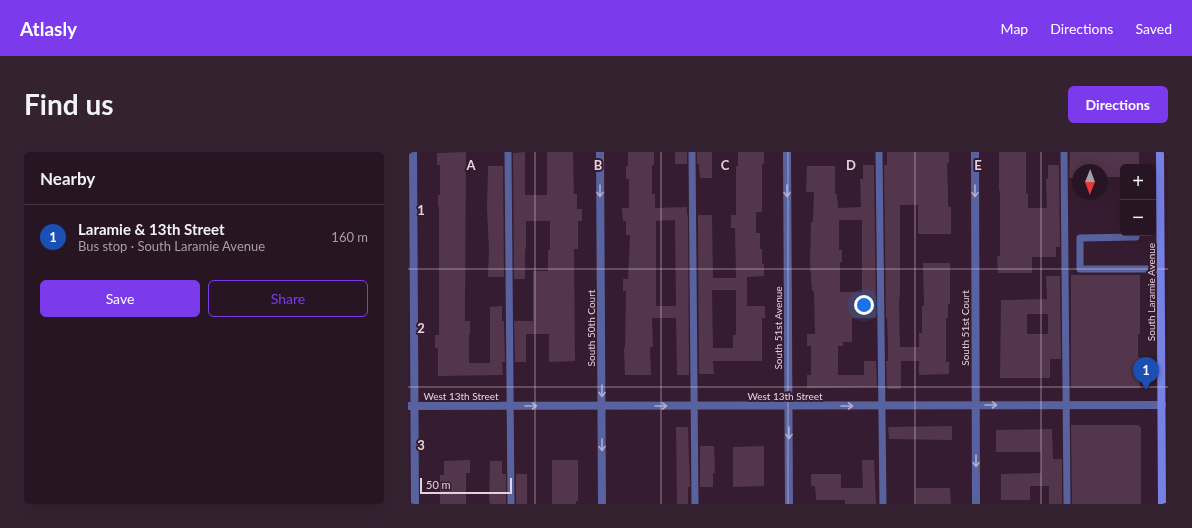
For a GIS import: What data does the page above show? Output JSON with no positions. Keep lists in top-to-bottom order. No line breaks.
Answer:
{"streets":{"main road":["South Laramie Avenue"],"street":["South 50th Court","South 51st Avenue","South 51st Court","West 13th Street"]},"crossings":[["South Laramie Avenue","West 13th Street"],["South 50th Court","West 13th Street"],["South 51st Avenue","West 13th Street"],["South 51st Court","West 13th Street"]],"one_way":["South 50th Court","South 51st Avenue","South 51st Court","West 13th Street"],"scale_bar":"50 m","north":"bottom","page":{"header":"Atlasly","nav":["Map","Directions","Saved"],"buttons":["Directions",["Save","Share"]],"title":"Find us","heading":"Nearby","map_buttons":["+","−"],"list":[{"mark":"1","name":"Laramie & 13th Street","note":"Bus stop · South Laramie Avenue","value":"160 m"}],"pins":"1","scale":"50 m"},"grid":{"columns":["A","B","C","D","E"],"rows":["1","2","3"]}}
